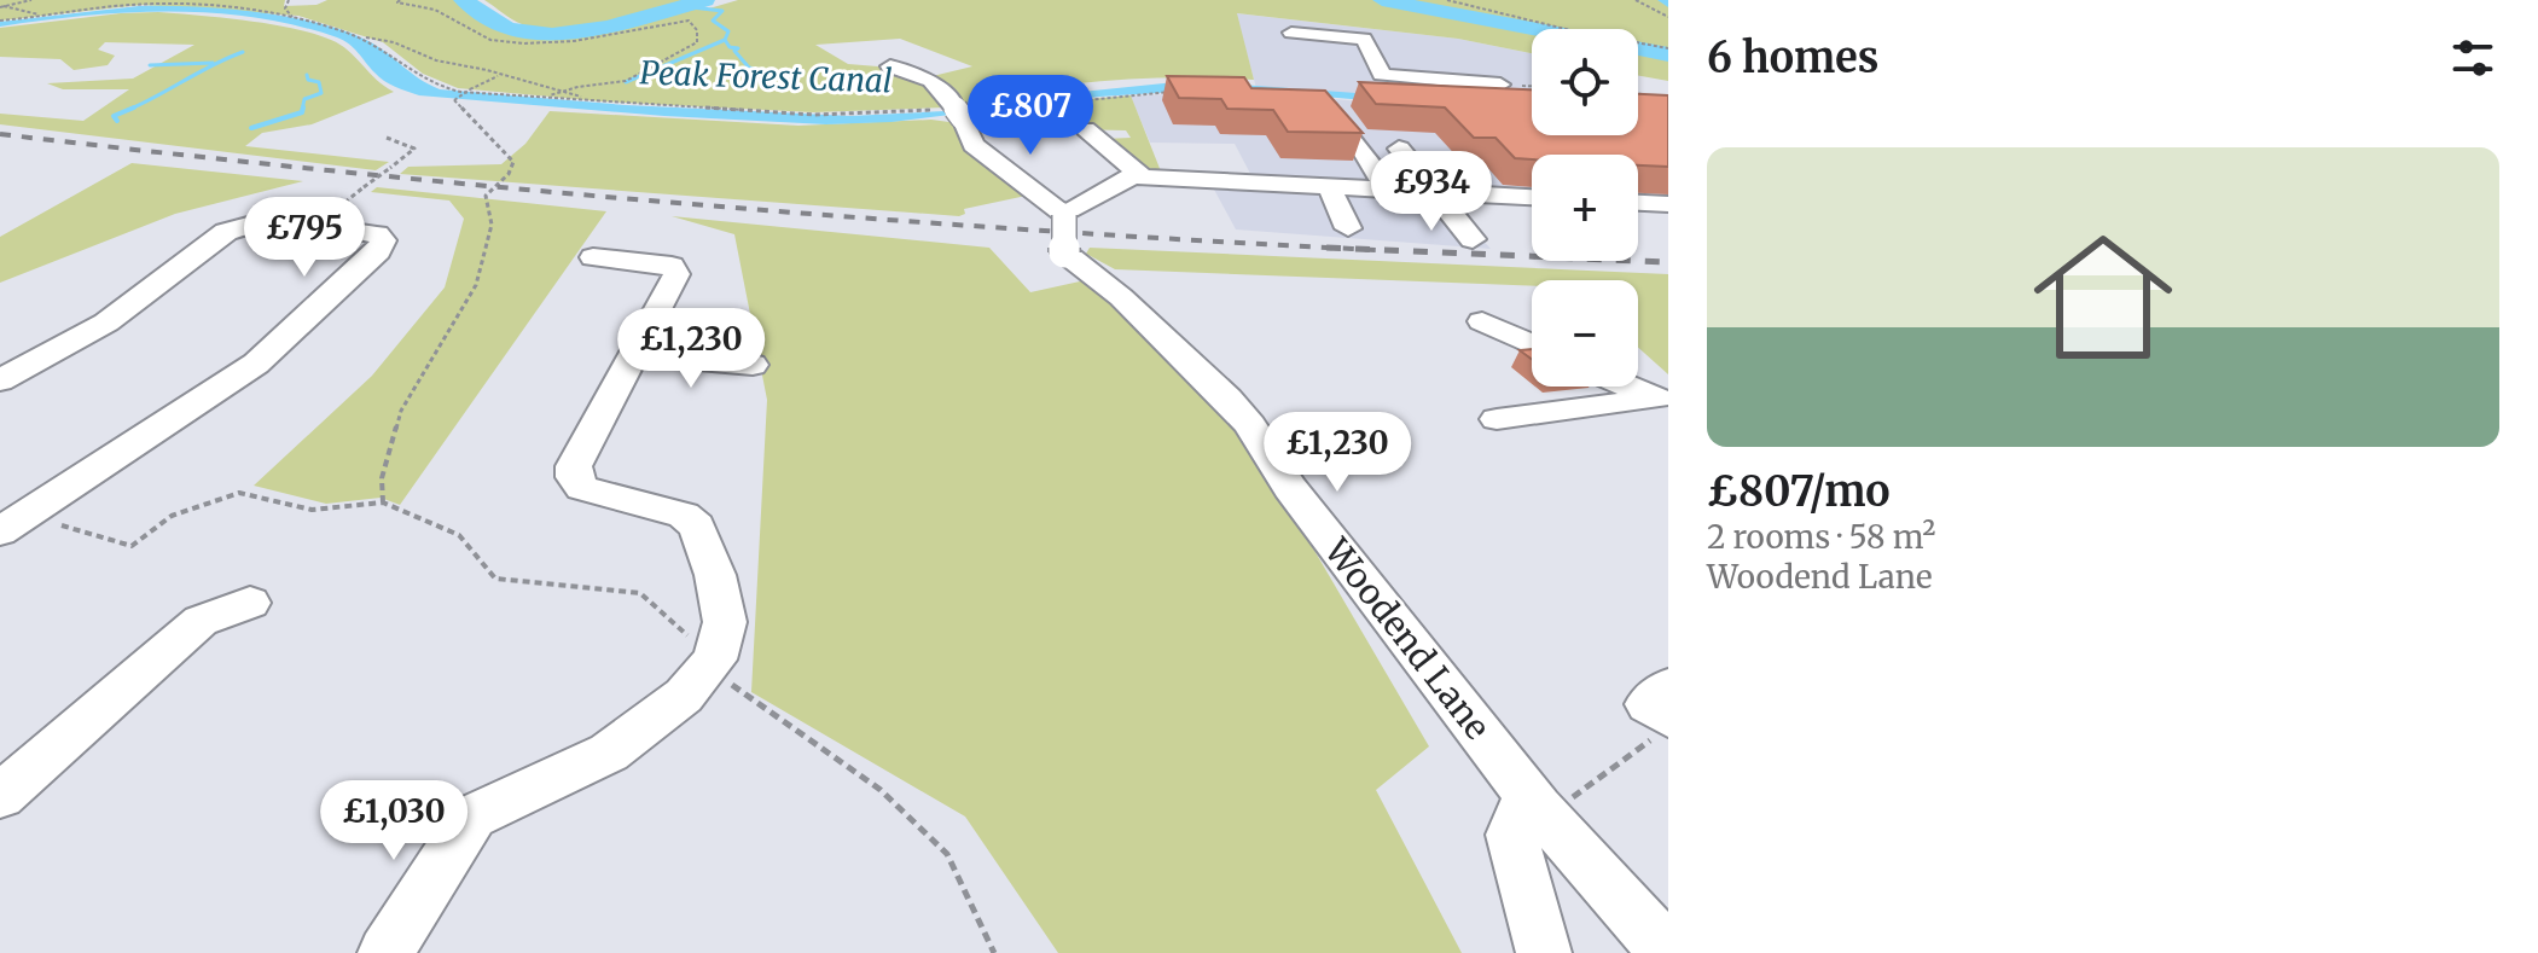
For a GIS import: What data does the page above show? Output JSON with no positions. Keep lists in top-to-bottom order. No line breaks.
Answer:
{"streets":{"street":["Woodend Lane"]},"water":["Peak Forest Canal"],"page":{"heading":"6 homes","map_buttons":["+","−"],"price":["£807","£934","£795","£1,230","£1,230","£1,030"],"list":[{"name":"£807/mo","note":"2 rooms · 58 m² · Woodend Lane"}]}}
